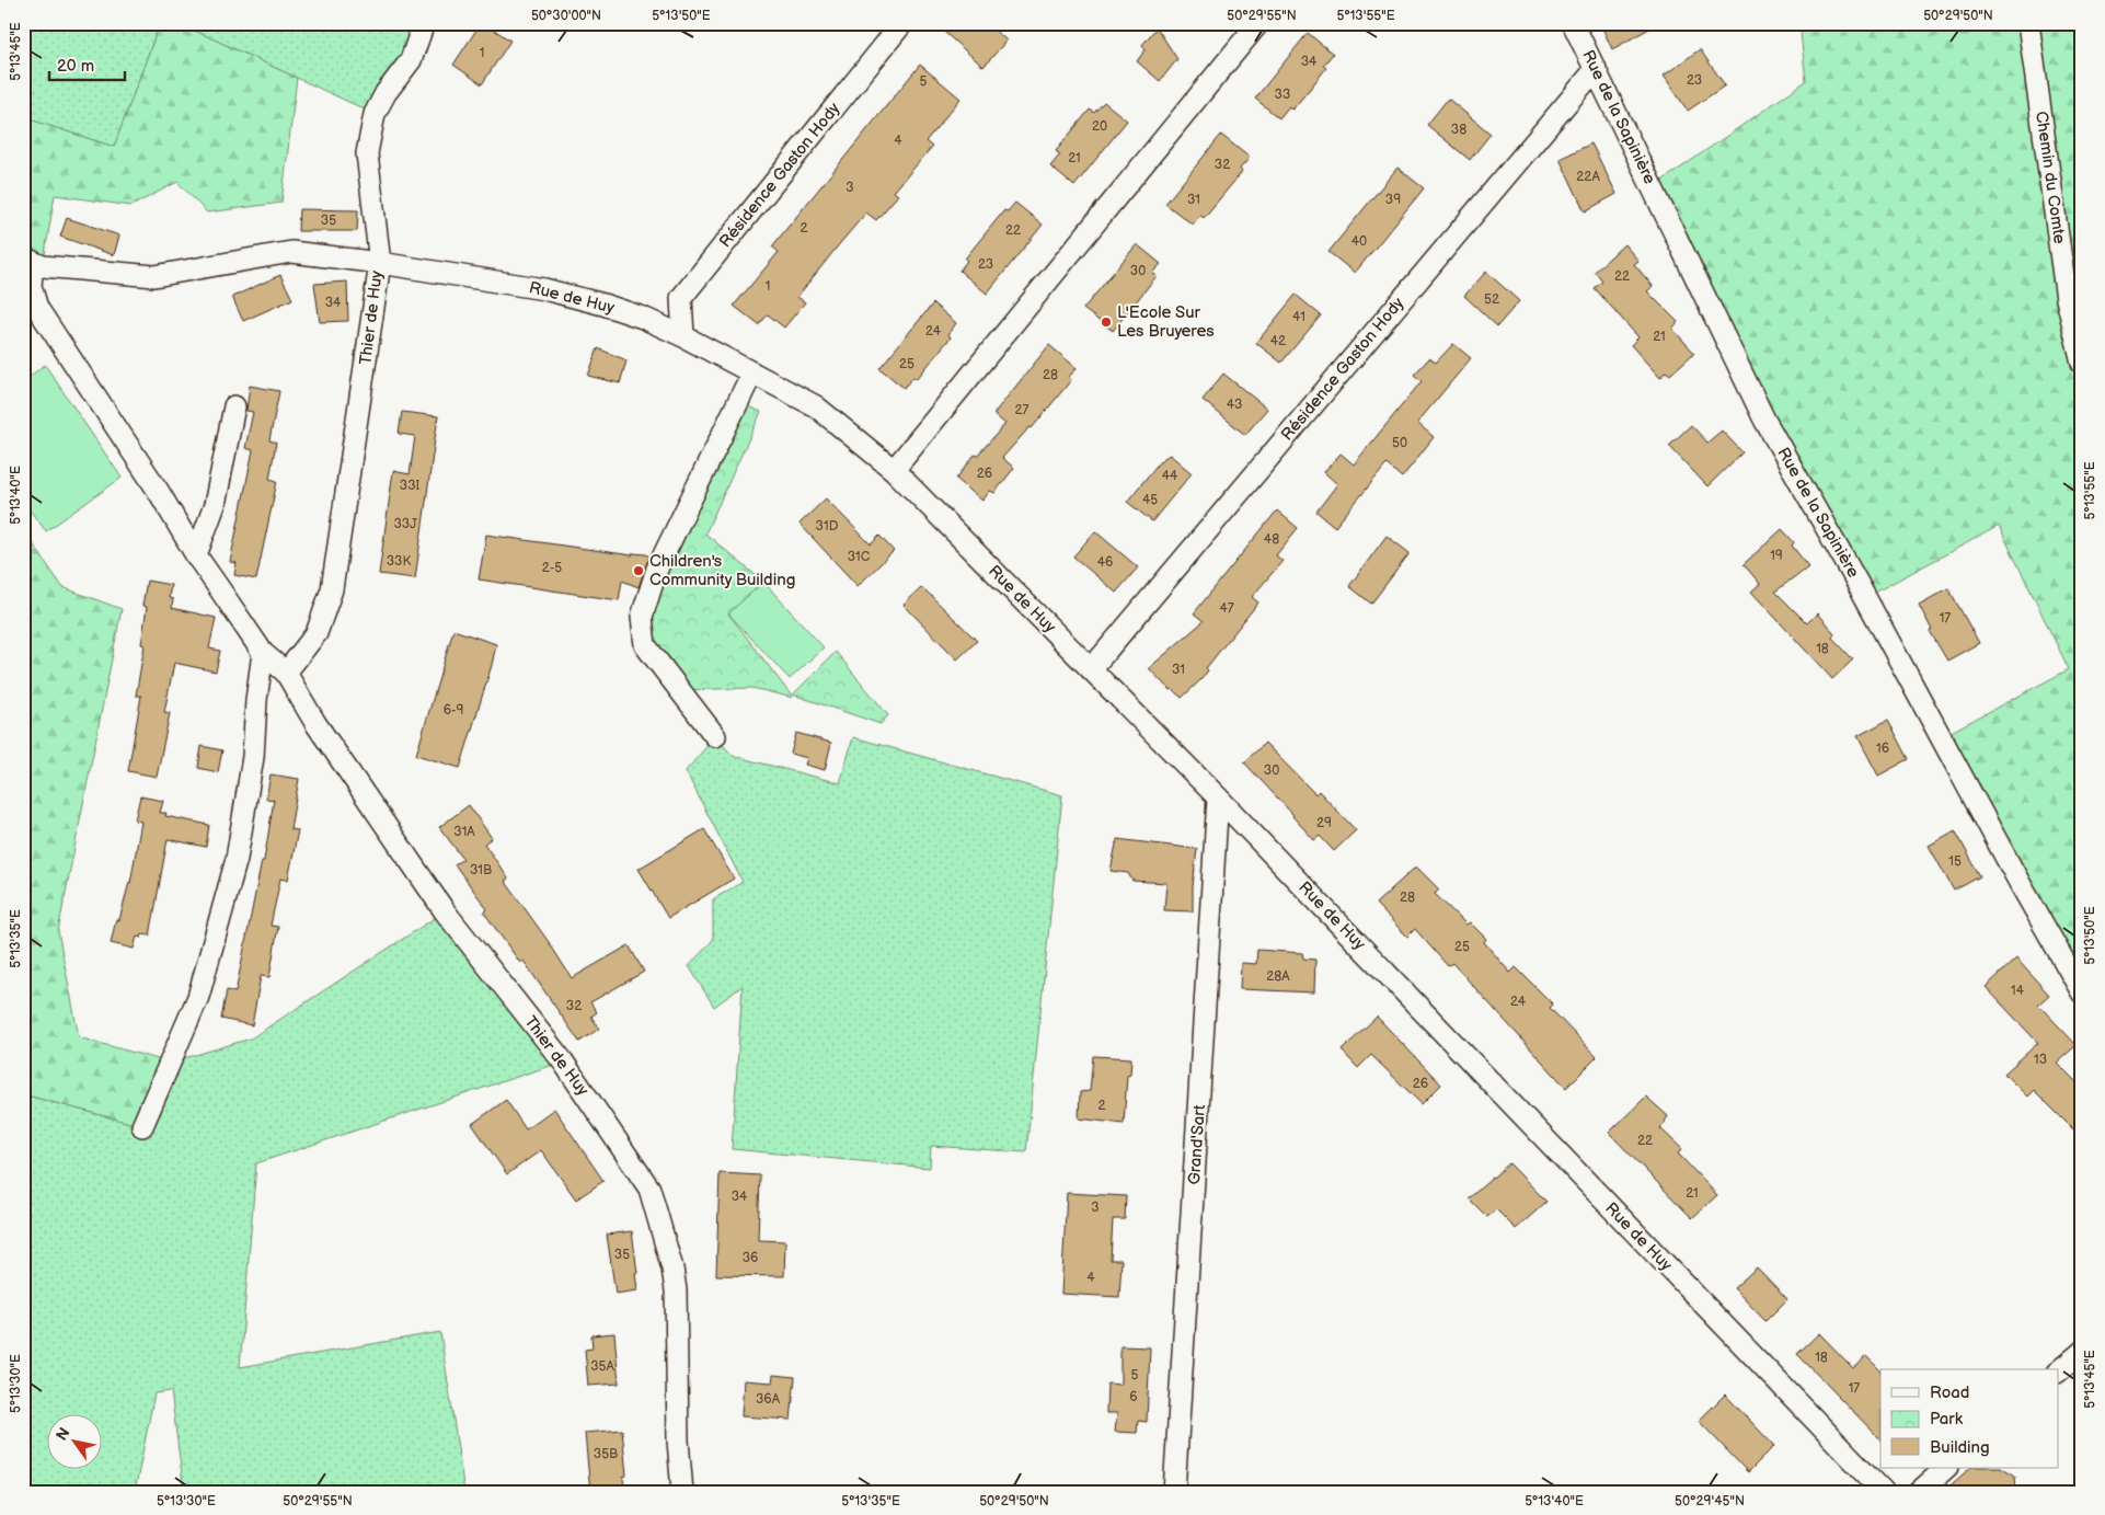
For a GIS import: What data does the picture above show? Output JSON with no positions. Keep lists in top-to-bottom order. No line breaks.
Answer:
{"streets":{"street":["Rue de la Sapinière","Résidence Gaston Hody","Chemin du Comte","Rue de Huy","Thier de Huy","Grand'Sart"]},"crossings":[["Rue de la Sapinière","Résidence Gaston Hody"],["Résidence Gaston Hody","Rue de Huy"],["Rue de Huy","Thier de Huy"],["Rue de Huy","Grand'Sart"]],"places":["L'Ecole Sur Les Bruyeres","Children's Community Building"],"house_numbers":["1","34","23","5","33","20","38","4","21","32","22A","3","31","39","35","2","22","40","23","30","22","1","52","34","41","24","21","42","25","28","43","27","50","26","44","33I","45","33J","31D","48","19","31C","33K","46","2-5","47","17","18","31","6-9","16","30","29","31A","15","31B","28","25","28A","14","24","32","13","26","2","22","21","34","3","35","36","4","18","35A","5","17","6","36A","35B"],"legend":["Road","Park","Building"],"scale_bar":"20 m","north":"top left","coordinates":["50°30'00\"N","5°13'50\"E","50°29'55\"N","5°13'55\"E","50°29'50\"N","5°13'45\"E","5°13'40\"E","5°13'35\"E","5°13'30\"E","50°29'45\"N"]}
